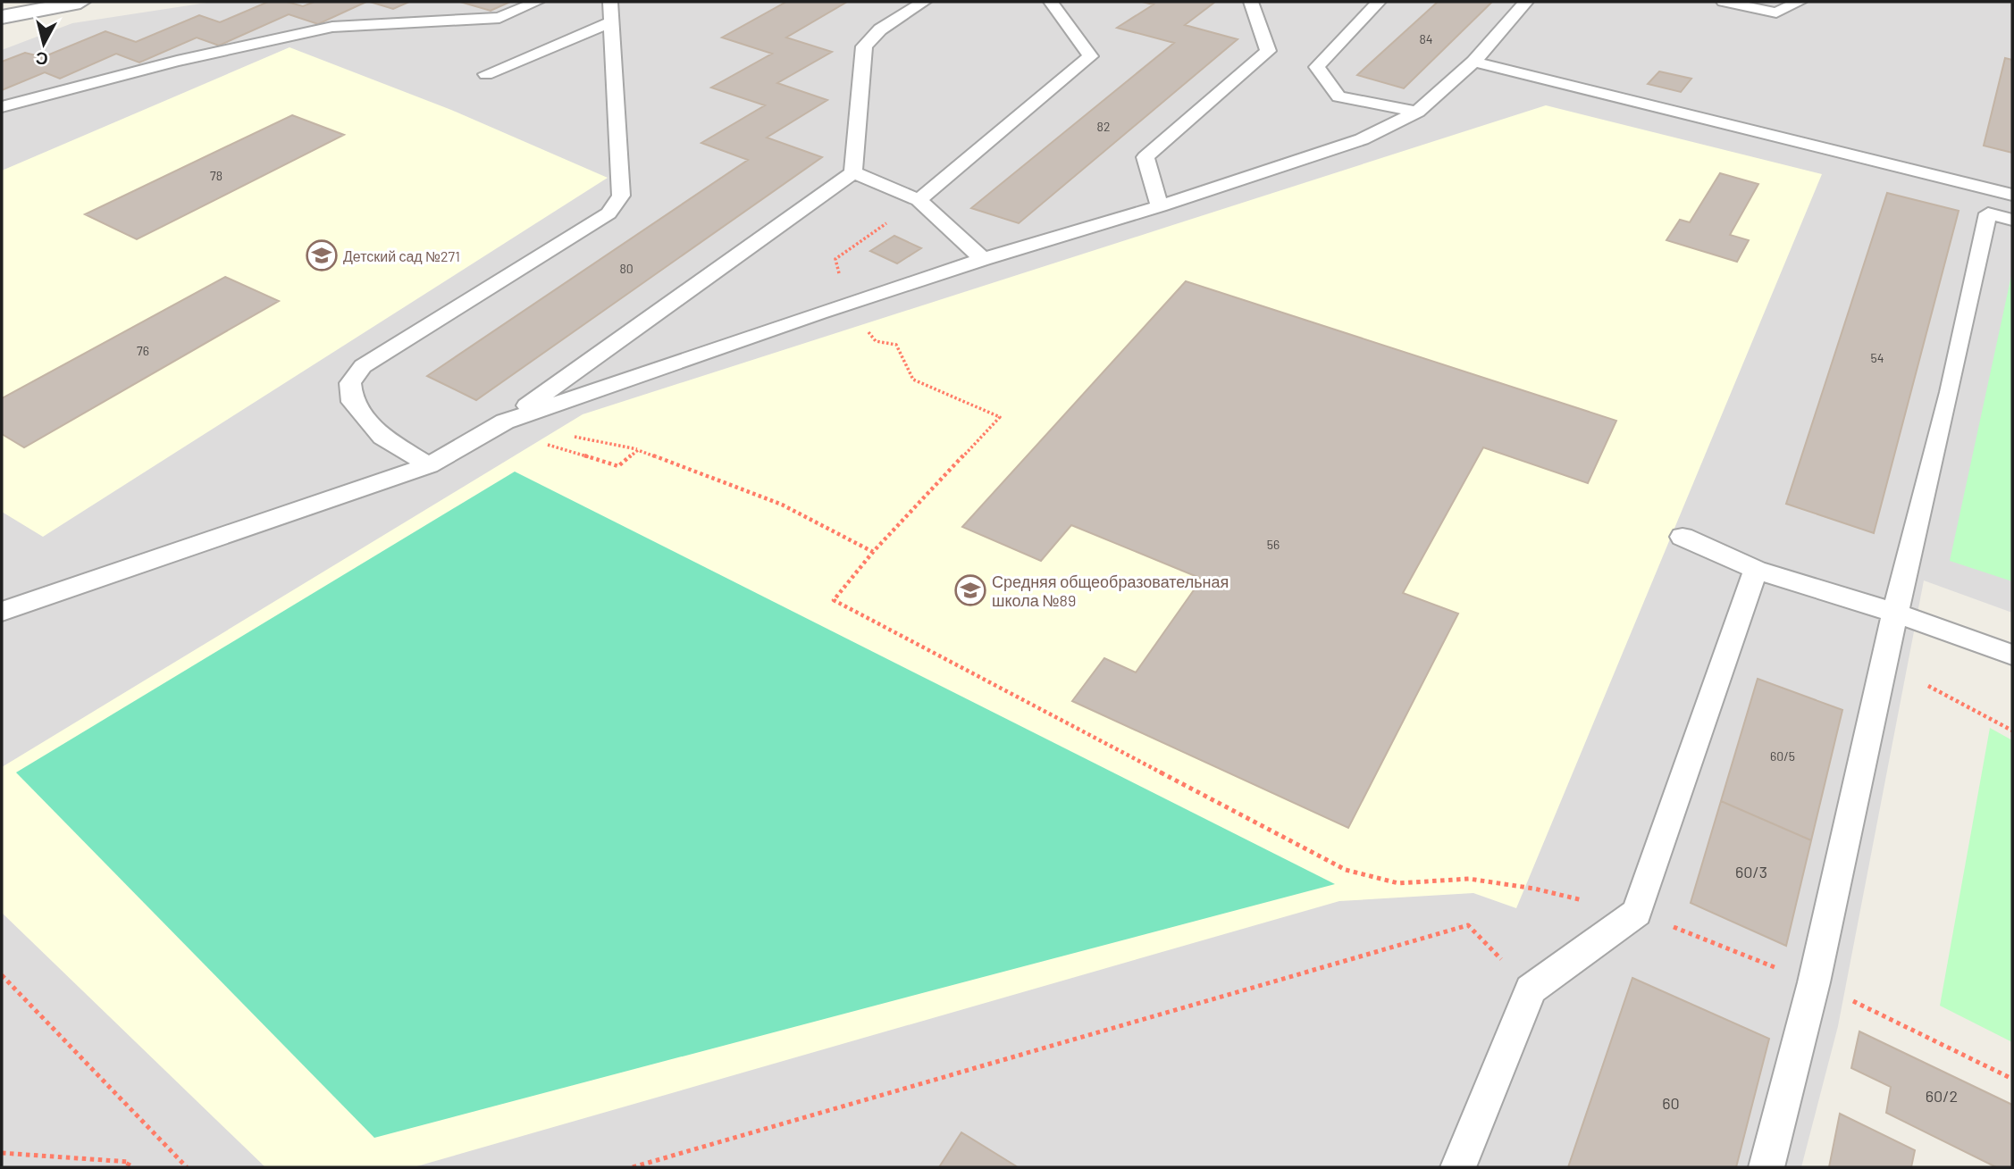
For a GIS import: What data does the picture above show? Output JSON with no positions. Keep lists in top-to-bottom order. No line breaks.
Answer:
{"places":{"school or university":["Детский сад №271","Средняя общеобразовательная школа №89"]},"house_numbers":["84","82","78","80","76","54","56","60/5","60/3","60/2","60"],"north":"bottom"}
